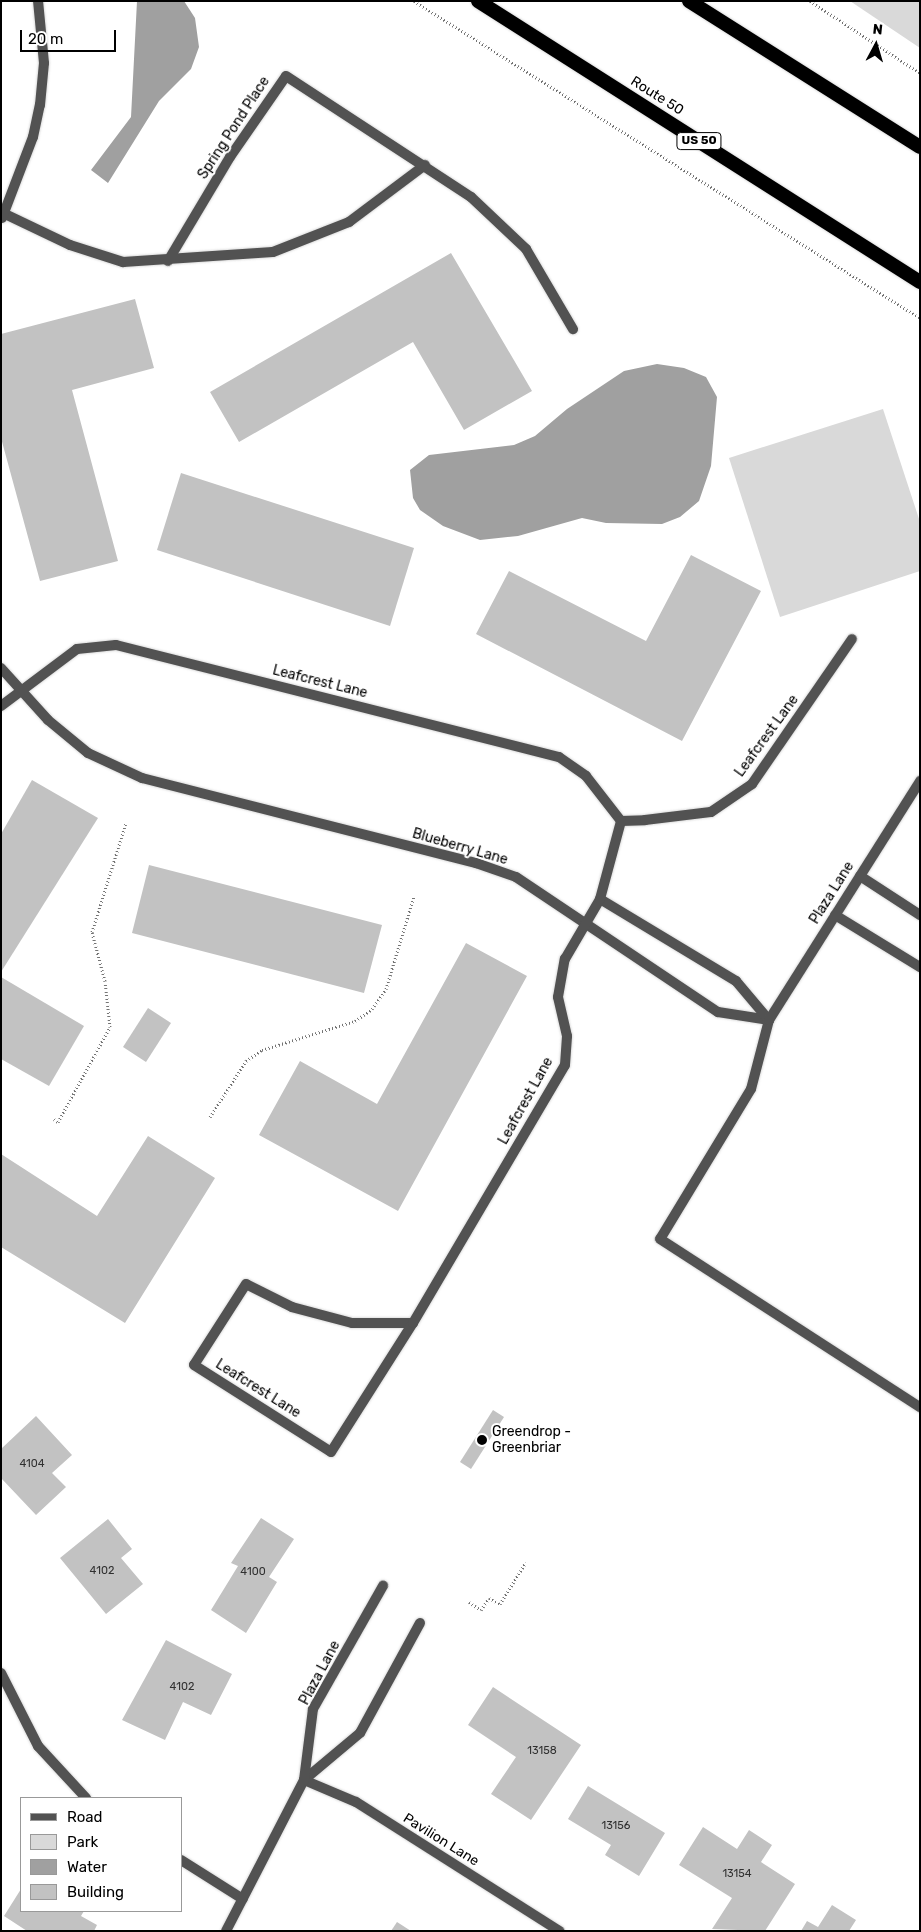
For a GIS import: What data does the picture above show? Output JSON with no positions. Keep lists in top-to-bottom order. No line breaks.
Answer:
{"streets":{"highway":["Route 50","US 50"],"street":["Spring Pond Place","Leafcrest Lane","Blueberry Lane","Plaza Lane","Pavilion Lane"]},"crossings":[["Leafcrest Lane","Blueberry Lane"],["Blueberry Lane","Plaza Lane"],["Plaza Lane","Pavilion Lane"]],"places":["Greendrop - Greenbriar"],"house_numbers":["4104","4102","4100","4102","13158","13156","13154"],"legend":["Road","Park","Water","Building"],"scale_bar":"20 m","north":"top"}
